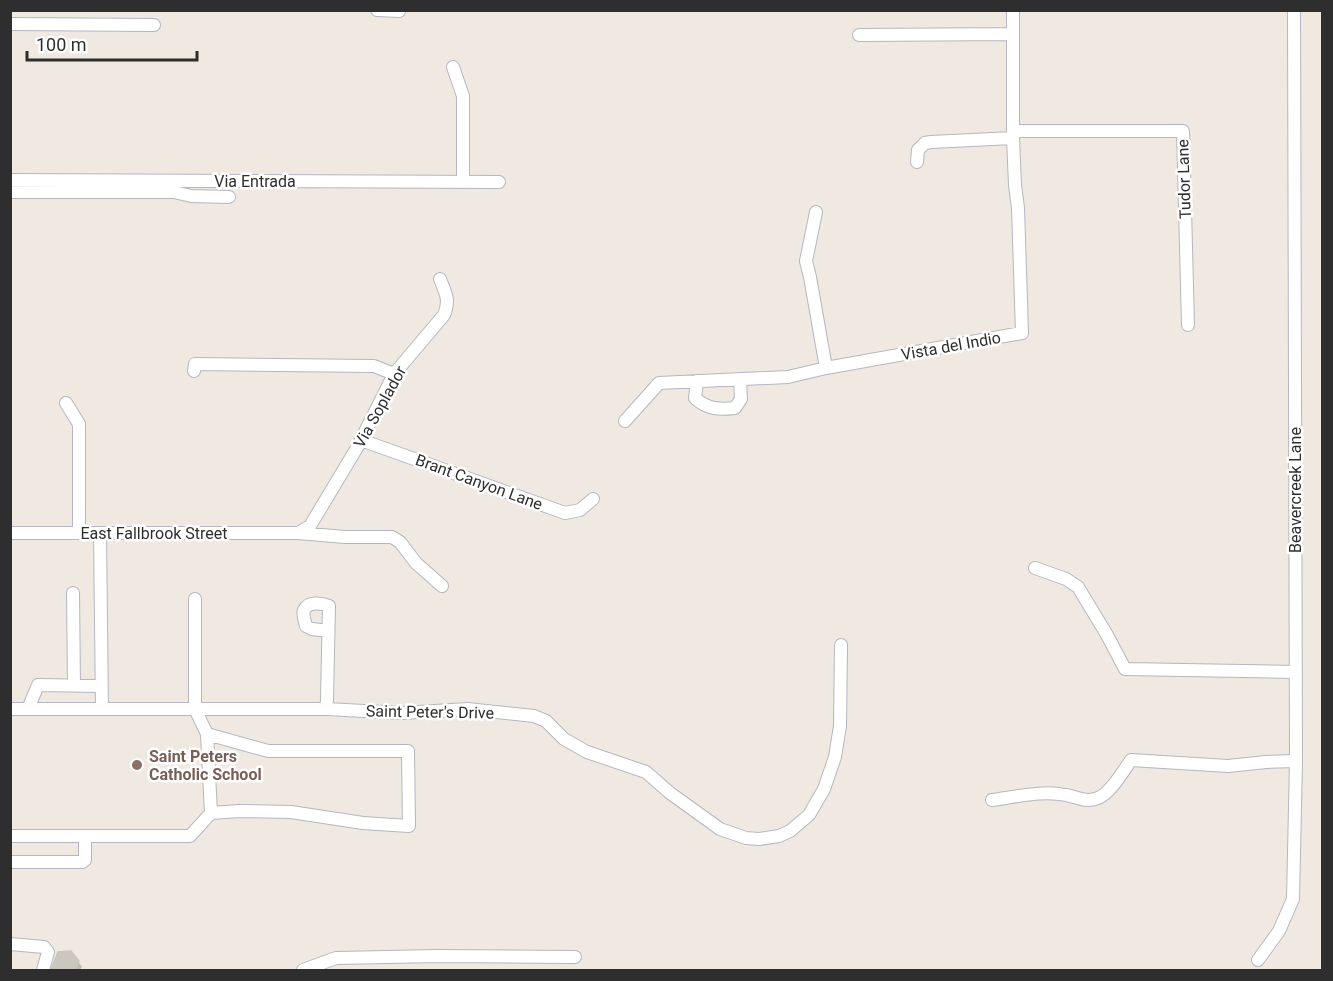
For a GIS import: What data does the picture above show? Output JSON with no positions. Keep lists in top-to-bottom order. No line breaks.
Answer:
{"streets":{"street":["Tudor Lane","Via Entrada","Vista del Indio","Via Soplador","Brant Canyon Lane","Beavercreek Lane","East Fallbrook Street","Saint Peter's Drive"]},"crossings":[["Tudor Lane","Vista del Indio"],["Via Soplador","Brant Canyon Lane"],["Via Soplador","East Fallbrook Street"]],"places":["Saint Peters Catholic School"],"scale_bar":"100 m"}
